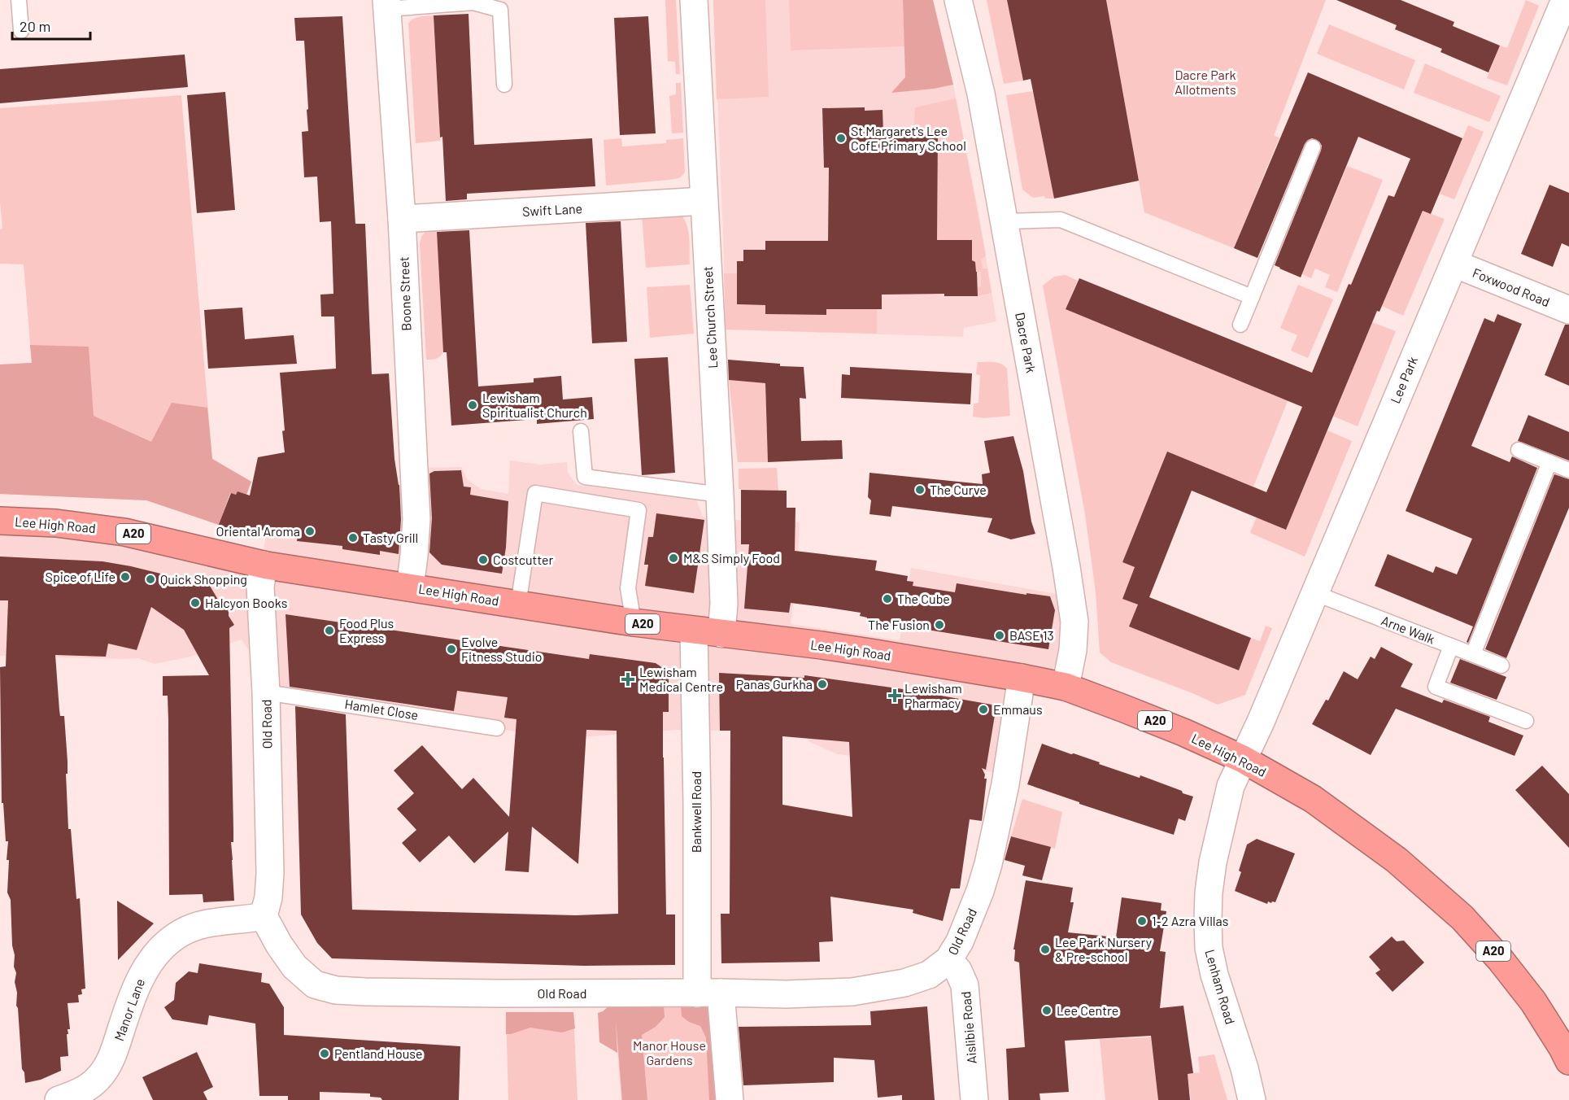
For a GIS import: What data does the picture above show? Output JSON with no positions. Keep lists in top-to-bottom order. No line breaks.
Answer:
{"streets":{"highway":["Lee High Road","A20"],"street":["Swift Lane","Foxwood Road","Boone Street","Lee Church Street","Dacre Park","Lee Park","Old Road","Bankwell Road","Lenham Road","Manor Lane","Aislibie Road"],"lane":["Arne Walk","Hamlet Close"]},"crossings":[["Swift Lane","Boone Street"],["Swift Lane","Lee Church Street"],["Foxwood Road","Lee Park"],["Boone Street","Lee High Road"],["Lee Church Street","Lee High Road"],["Dacre Park","Lee High Road"],["Lee Park","Lee High Road"],["Lee Park","Arne Walk"],["Lee Park","Lenham Road"],["Lee High Road","Old Road"],["Lee High Road","Bankwell Road"],["Lee High Road","Lenham Road"],["Hamlet Close","Old Road"],["Old Road","Bankwell Road"],["Old Road","Manor Lane"],["Old Road","Aislibie Road"]],"parks":["Dacre Park Allotments","Manor House Gardens"],"places":{"other":["St Margaret's Lee CofE Primary School","Lewisham Spiritualist Church","The Curve","Oriental Aroma","Tasty Grill","M&S Simply Food","Costcutter","Spice of Life","Quick Shopping","The Cube","Halcyon Books","The Fusion","Food Plus Express","BASE 13","Evolve Fitness Studio","Panas Gurkha","Emmaus","1-2 Azra Villas","Lee Park Nursery & Pre-school","Lee Centre","Pentland House"],"health":["Lewisham Medical Centre","Lewisham Pharmacy"]},"scale_bar":"20 m"}
